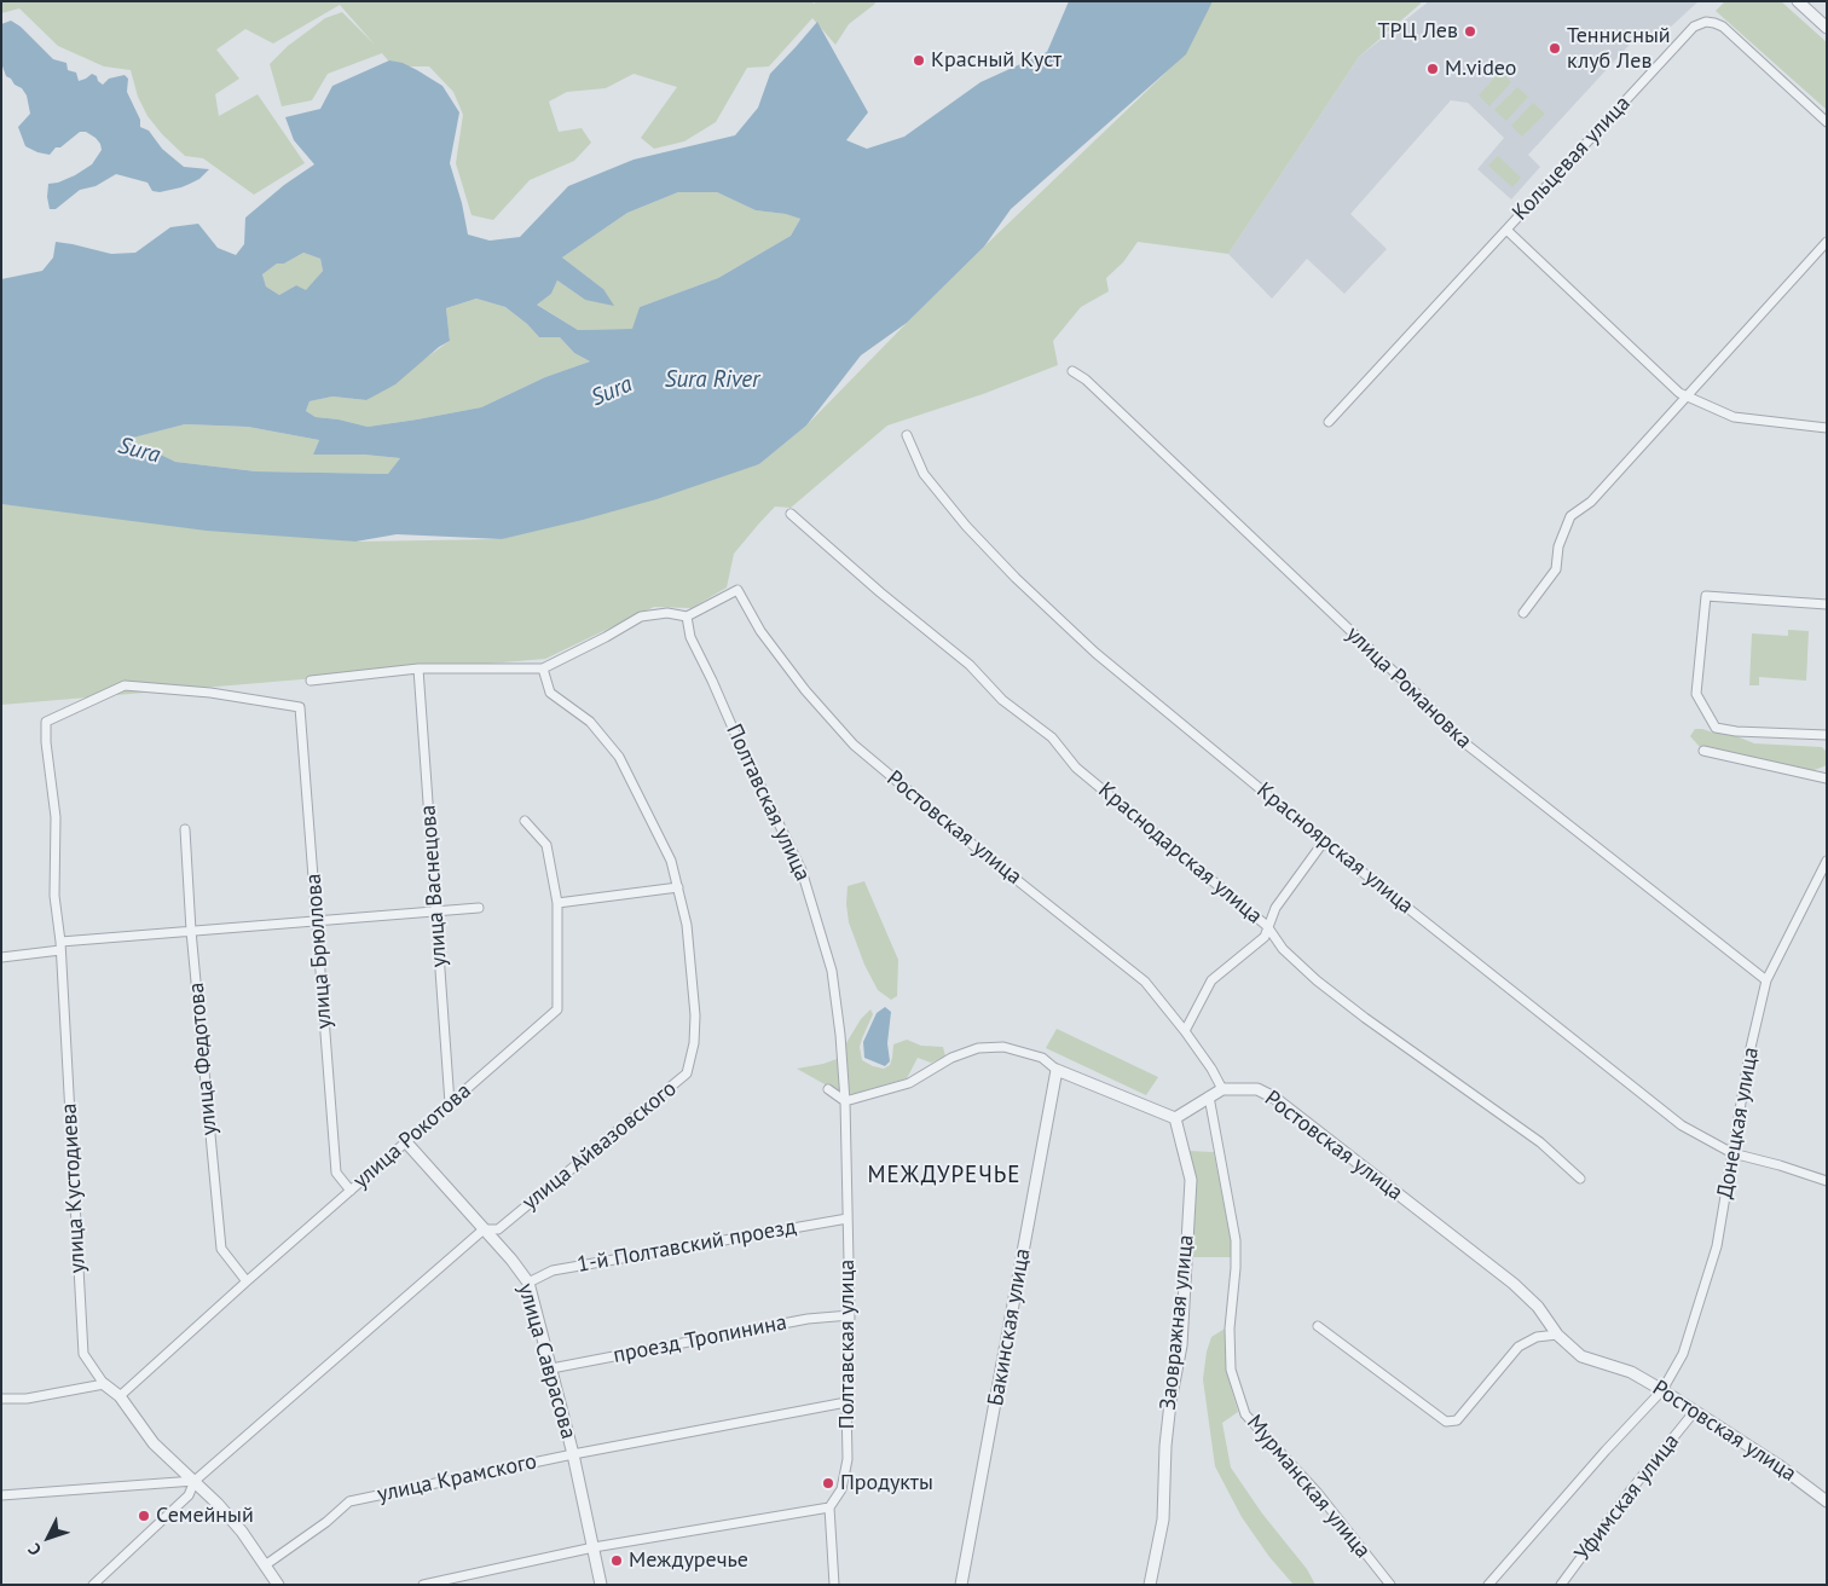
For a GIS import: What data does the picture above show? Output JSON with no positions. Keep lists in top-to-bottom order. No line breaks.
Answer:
{"streets":{"street":["Кольцевая улица","улица Романовка","Полтавская улица","Ростовская улица","Красноярская улица","Краснодарская улица","улица Васнецова","улица Брюллова","улица Федотова","Донецкая улица","улица Рокотова","улица Айвазовского","улица Кустодиева","1-й Полтавский проезд","Заовражная улица","Бакинская улица","проезд Тропинина","улица Саврасова","улица Крамского","Мурманская улица","Уфимская улица"]},"crossings":[["улица Романовка","Донецкая улица"],["Полтавская улица","Ростовская улица"],["Полтавская улица","1-й Полтавский проезд"],["Полтавская улица","проезд Тропинина"],["Полтавская улица","улица Крамского"],["Ростовская улица","Донецкая улица"],["Ростовская улица","Уфимская улица"],["Красноярская улица","Донецкая улица"],["улица Васнецова","улица Рокотова"],["улица Брюллова","улица Рокотова"],["улица Брюллова","улица Кустодиева"],["улица Федотова","улица Рокотова"],["улица Рокотова","улица Кустодиева"],["улица Рокотова","улица Саврасова"],["улица Айвазовского","улица Кустодиева"],["улица Айвазовского","улица Саврасова"],["улица Кустодиева","улица Крамского"],["1-й Полтавский проезд","улица Саврасова"],["проезд Тропинина","улица Саврасова"],["улица Саврасова","улица Крамского"]],"districts":["МЕЖДУРЕЧЬЕ"],"water":["Sura River","Sura"],"places":["ТРЦ Лев","Теннисный клуб Лев","Красный Куст","M.video","Продукты","Семейный","Междуречье"],"north":"bottom left"}
